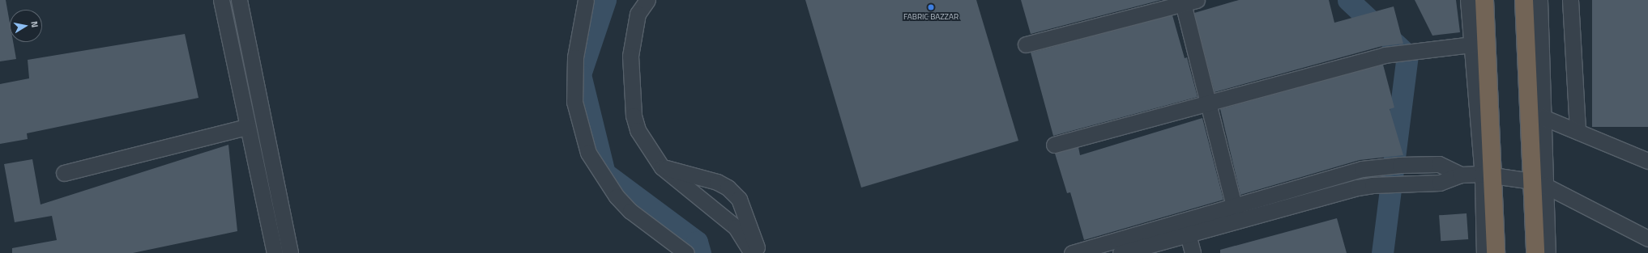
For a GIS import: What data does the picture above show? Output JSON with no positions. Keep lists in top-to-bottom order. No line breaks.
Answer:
{"places":["FABRIC BAZZAR"],"north":"right"}
